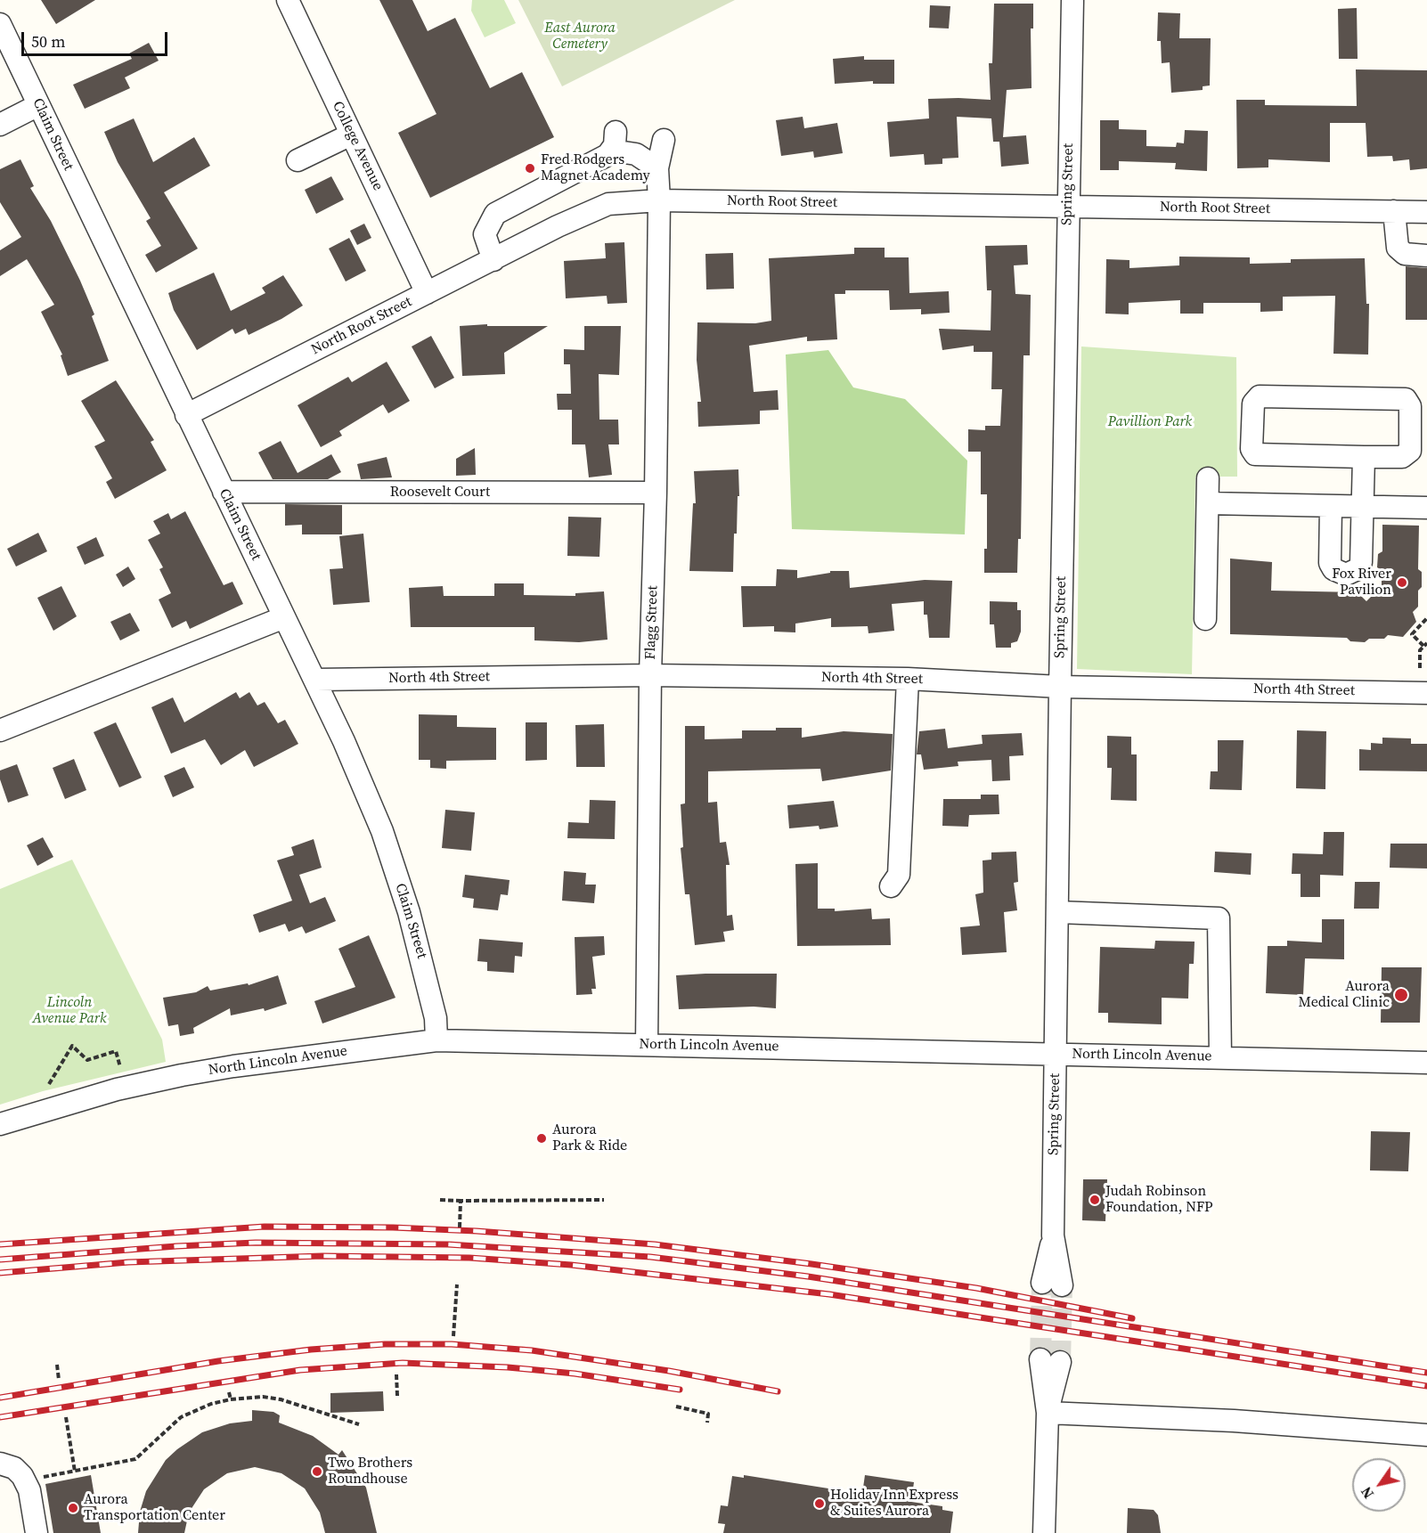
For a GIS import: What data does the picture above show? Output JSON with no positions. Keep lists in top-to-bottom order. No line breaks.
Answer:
{"streets":{"street":["Claim Street","College Avenue","Spring Street","North Root Street","Roosevelt Court","Flagg Street","North 4th Street","North Lincoln Avenue"]},"crossings":[["Claim Street","North Root Street"],["Claim Street","Roosevelt Court"],["Claim Street","North 4th Street"],["Claim Street","North Lincoln Avenue"],["College Avenue","North Root Street"],["Spring Street","North Root Street"],["Spring Street","North 4th Street"],["Spring Street","North Lincoln Avenue"],["North Root Street","Flagg Street"],["Roosevelt Court","Flagg Street"],["Flagg Street","North 4th Street"],["Flagg Street","North Lincoln Avenue"]],"parks":["East Aurora Cemetery","Pavillion Park","Lincoln Avenue Park"],"places":["Fred Rodgers Magnet Academy","Fox River Pavilion","Aurora Medical Clinic","Aurora Park & Ride","Judah Robinson Foundation, NFP","Two Brothers Roundhouse","Holiday Inn Express & Suites Aurora","Aurora Transportation Center"],"scale_bar":"50 m","north":"bottom left"}
